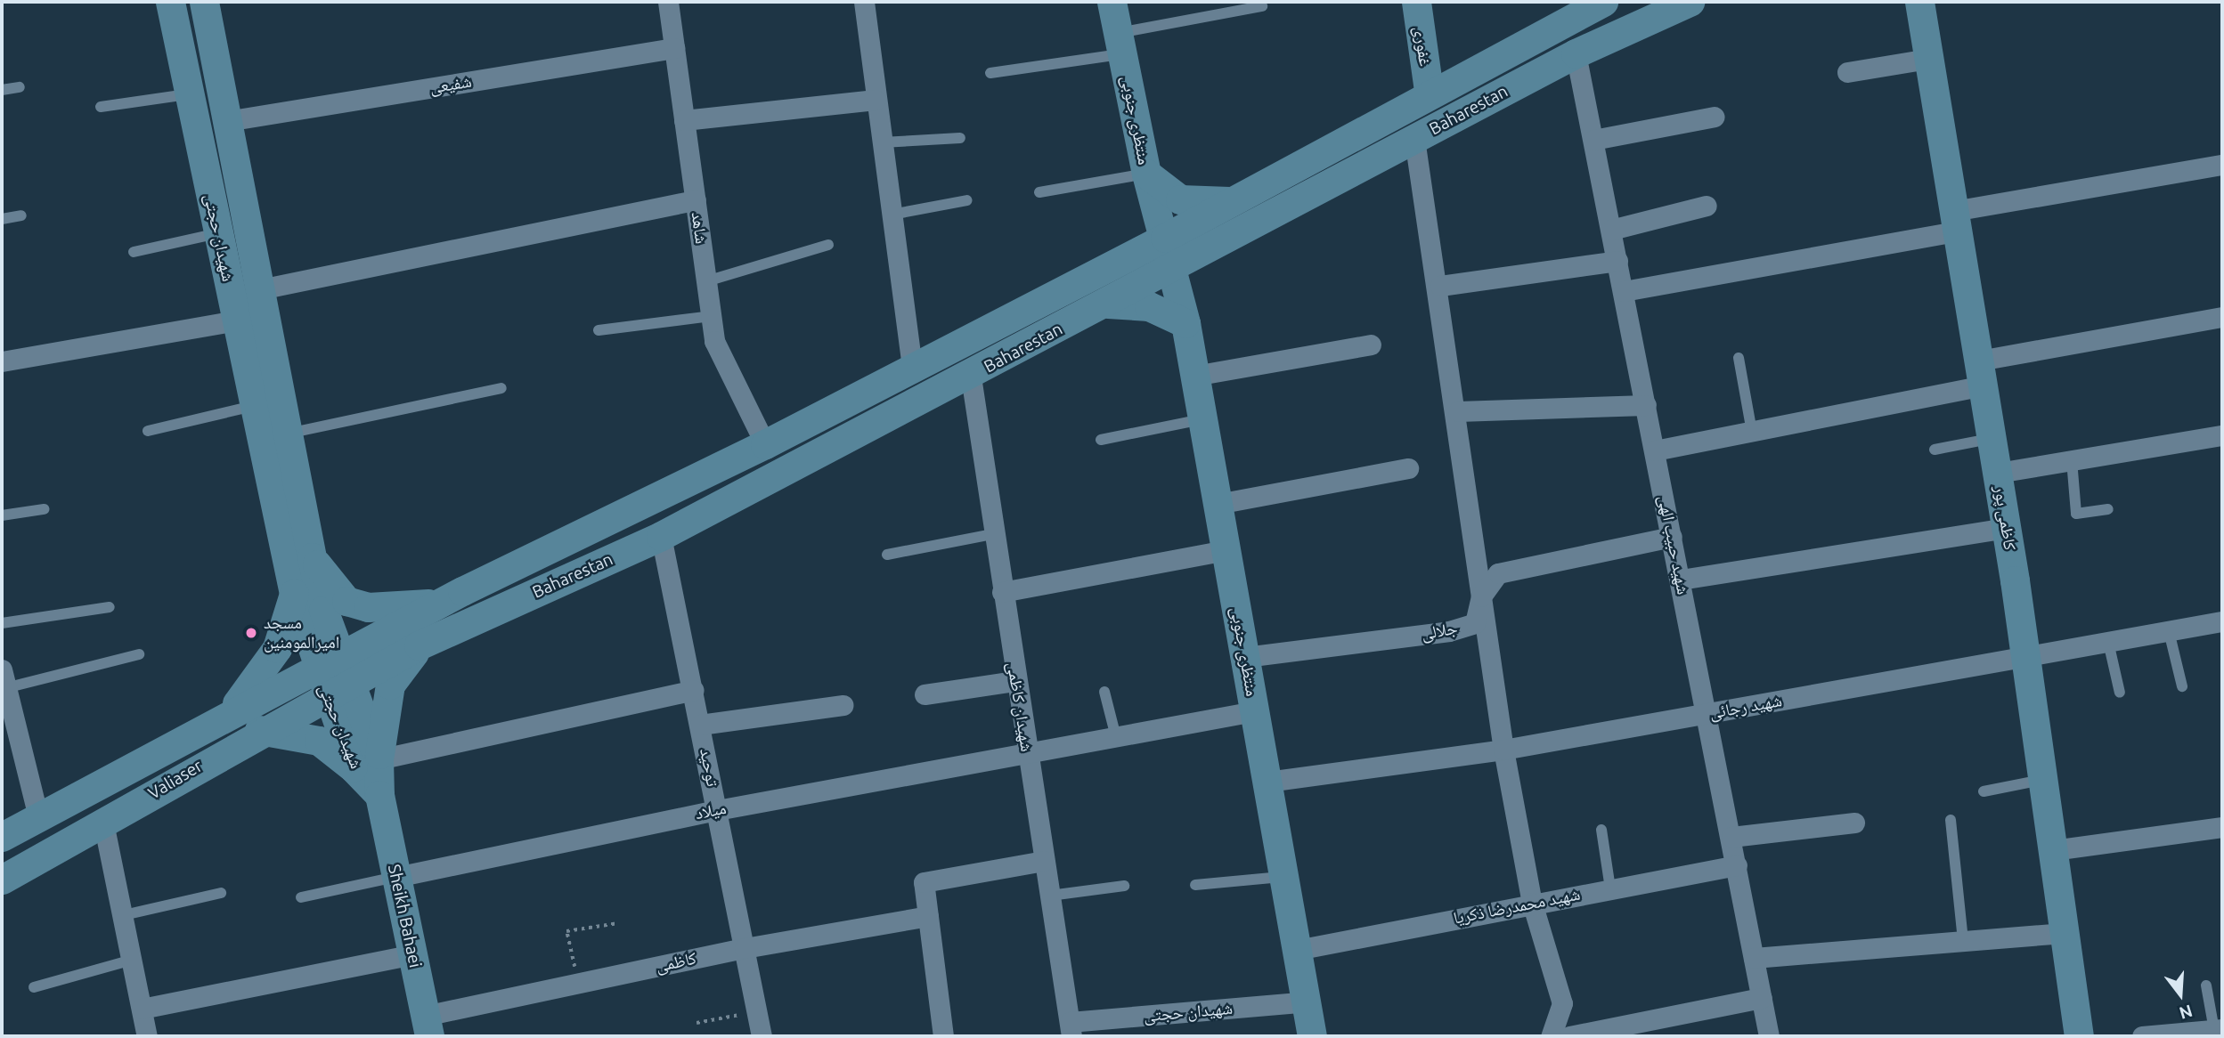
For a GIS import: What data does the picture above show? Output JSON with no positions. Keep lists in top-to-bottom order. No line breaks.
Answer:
{"streets":{"main road":["غفوری","Baharestan","منتظری جنوبی","شهیدان حجتی","کاظمی پور","Valiaser","Sheikh Bahaei"],"street":["شفیعی","شاهد","شهید حبیب الهی","جلالی","شهیدان کاظمی","شهید رجائی","توحید","میلاد","شهید محمدرضا ذکریا","کاظمی"]},"crossings":[["غفوری","Baharestan"],["شفیعی","شاهد"],["شفیعی","شهیدان حجتی"],["Baharestan","منتظری جنوبی"],["Baharestan","شاهد"],["Baharestan","شهیدان حجتی"],["Baharestan","شهید حبیب الهی"],["Baharestan","شهیدان کاظمی"],["Baharestan","توحید"],["Baharestan","Valiaser"],["منتظری جنوبی","شهیدان حجتی"],["منتظری جنوبی","جلالی"],["منتظری جنوبی","شهید رجائی"],["منتظری جنوبی","میلاد"],["منتظری جنوبی","شهید محمدرضا ذکریا"],["شهیدان حجتی","شهیدان کاظمی"],["شهیدان حجتی","Valiaser"],["شهیدان حجتی","Sheikh Bahaei"],["کاظمی پور","شهید رجائی"],["شهید حبیب الهی","جلالی"],["شهید حبیب الهی","شهید رجائی"],["شهید حبیب الهی","شهید محمدرضا ذکریا"],["شهیدان کاظمی","میلاد"],["توحید","میلاد"],["توحید","کاظمی"],["میلاد","Sheikh Bahaei"],["Sheikh Bahaei","کاظمی"]],"places":["مسجد امیرالمومنین"],"north":"bottom"}
